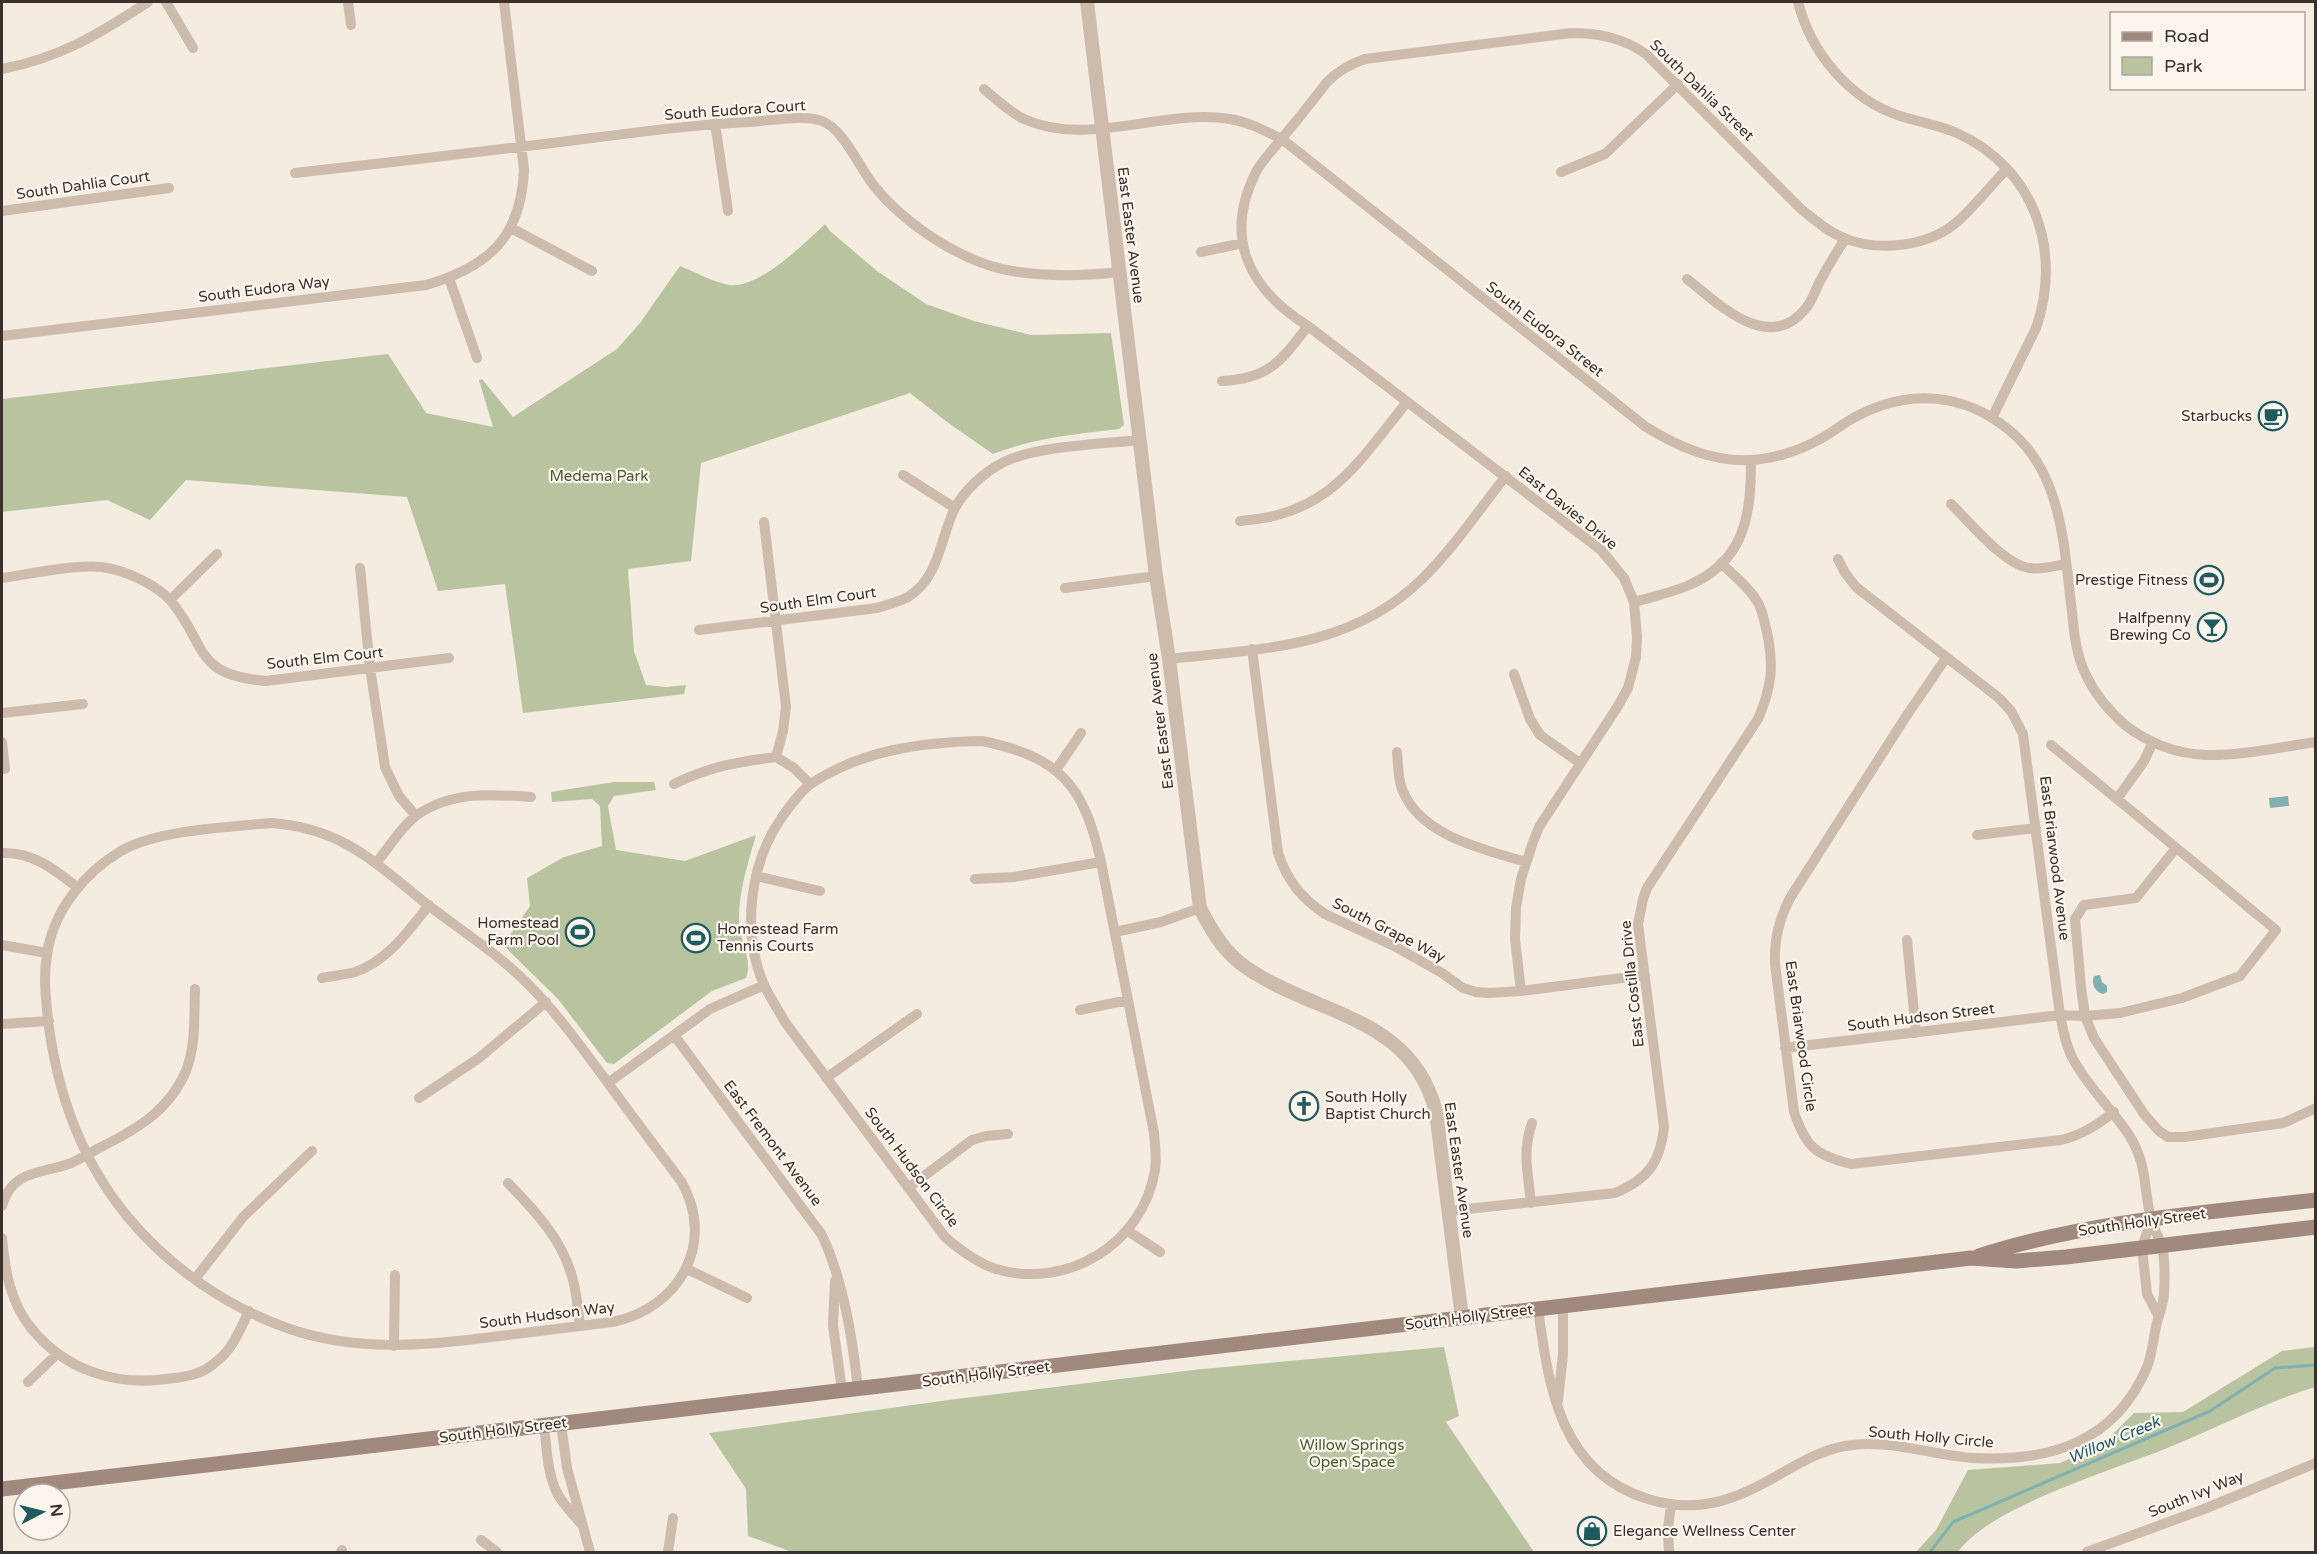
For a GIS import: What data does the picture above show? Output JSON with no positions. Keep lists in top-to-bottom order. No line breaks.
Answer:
{"streets":{"main road":["South Holly Street"],"street":["South Dahlia Street","South Eudora Court","South Dahlia Court","East Easter Avenue","South Eudora Way","South Eudora Street","East Davies Drive","South Elm Court","East Briarwood Avenue","South Grape Way","East Costilla Drive","South Hudson Street","East Briarwood Circle","East Fremont Avenue","South Hudson Circle","South Hudson Way","South Holly Circle","South Ivy Way"]},"crossings":[["South Dahlia Street","South Eudora Street"],["South Dahlia Street","East Davies Drive"],["South Eudora Court","East Easter Avenue"],["South Eudora Court","South Eudora Way"],["East Easter Avenue","South Eudora Street"],["East Easter Avenue","South Elm Court"],["East Easter Avenue","East Costilla Drive"],["East Easter Avenue","South Holly Street"],["South Eudora Street","East Davies Drive"],["East Davies Drive","South Grape Way"],["East Briarwood Avenue","South Hudson Street"],["East Briarwood Avenue","East Briarwood Circle"],["East Briarwood Avenue","South Holly Street"],["East Briarwood Avenue","South Holly Circle"],["South Grape Way","East Costilla Drive"],["South Hudson Street","East Briarwood Circle"],["East Fremont Avenue","South Holly Street"],["South Holly Street","South Holly Circle"]],"water":["Willow Creek"],"parks":["Medema Park","Willow Springs Open Space"],"places":{"cafe":["Starbucks"],"sports":["Prestige Fitness","Homestead Farm Pool","Homestead Farm Tennis Courts"],"bar":["Halfpenny Brewing Co"],"church":["South Holly Baptist Church"],"shop":["Elegance Wellness Center"]},"legend":["Road","Park"],"north":"right"}
